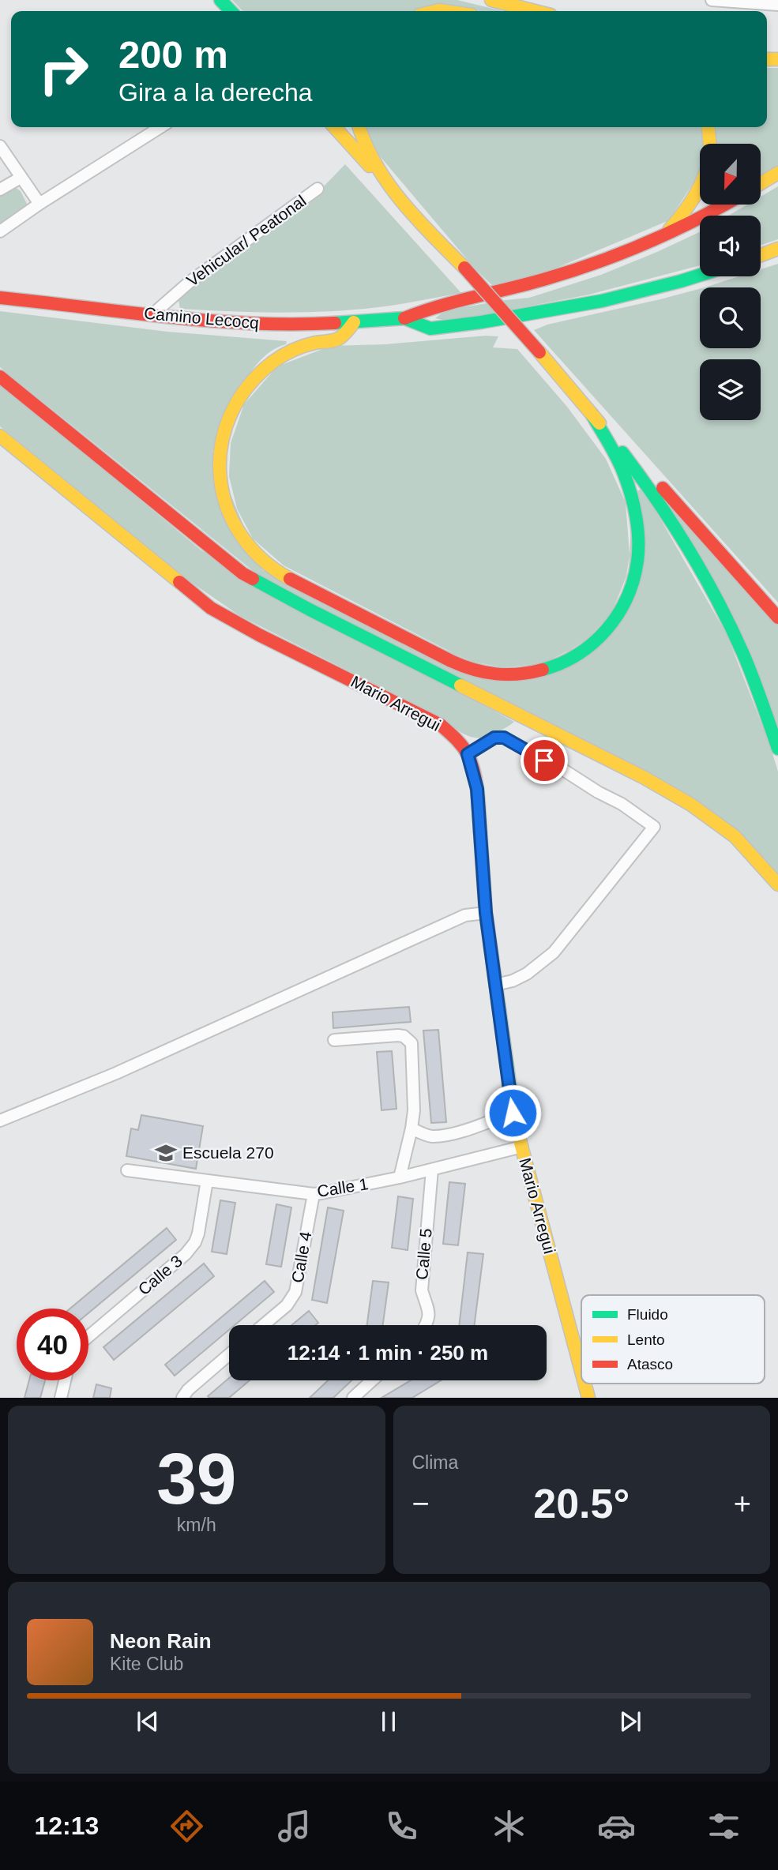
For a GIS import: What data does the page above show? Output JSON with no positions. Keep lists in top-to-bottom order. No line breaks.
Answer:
{"streets":{"main road":["Camino Lecocq","Mario Arregui"],"street":["Vehicular/ Peatonal","Calle 1","Calle 5","Calle 4","Calle 3"]},"crossings":[["Vehicular/ Peatonal","Camino Lecocq"],["Mario Arregui","Calle 1"],["Calle 1","Calle 5"],["Calle 1","Calle 4"],["Calle 1","Calle 3"]],"places":{"school or university":["Escuela 270"]},"legend":["Fluido","Lento","Atasco"],"north":"bottom","page":{"turn":["200 m","Gira a la derecha"],"limit":"40","trip":"12:14 · 1 min · 250 m","tile":[["39","km/h"],"Clima"],"heat":["−","20.5°","+"],"song":["Neon Rain","Kite Club"],"tabs":"12:13"}}
